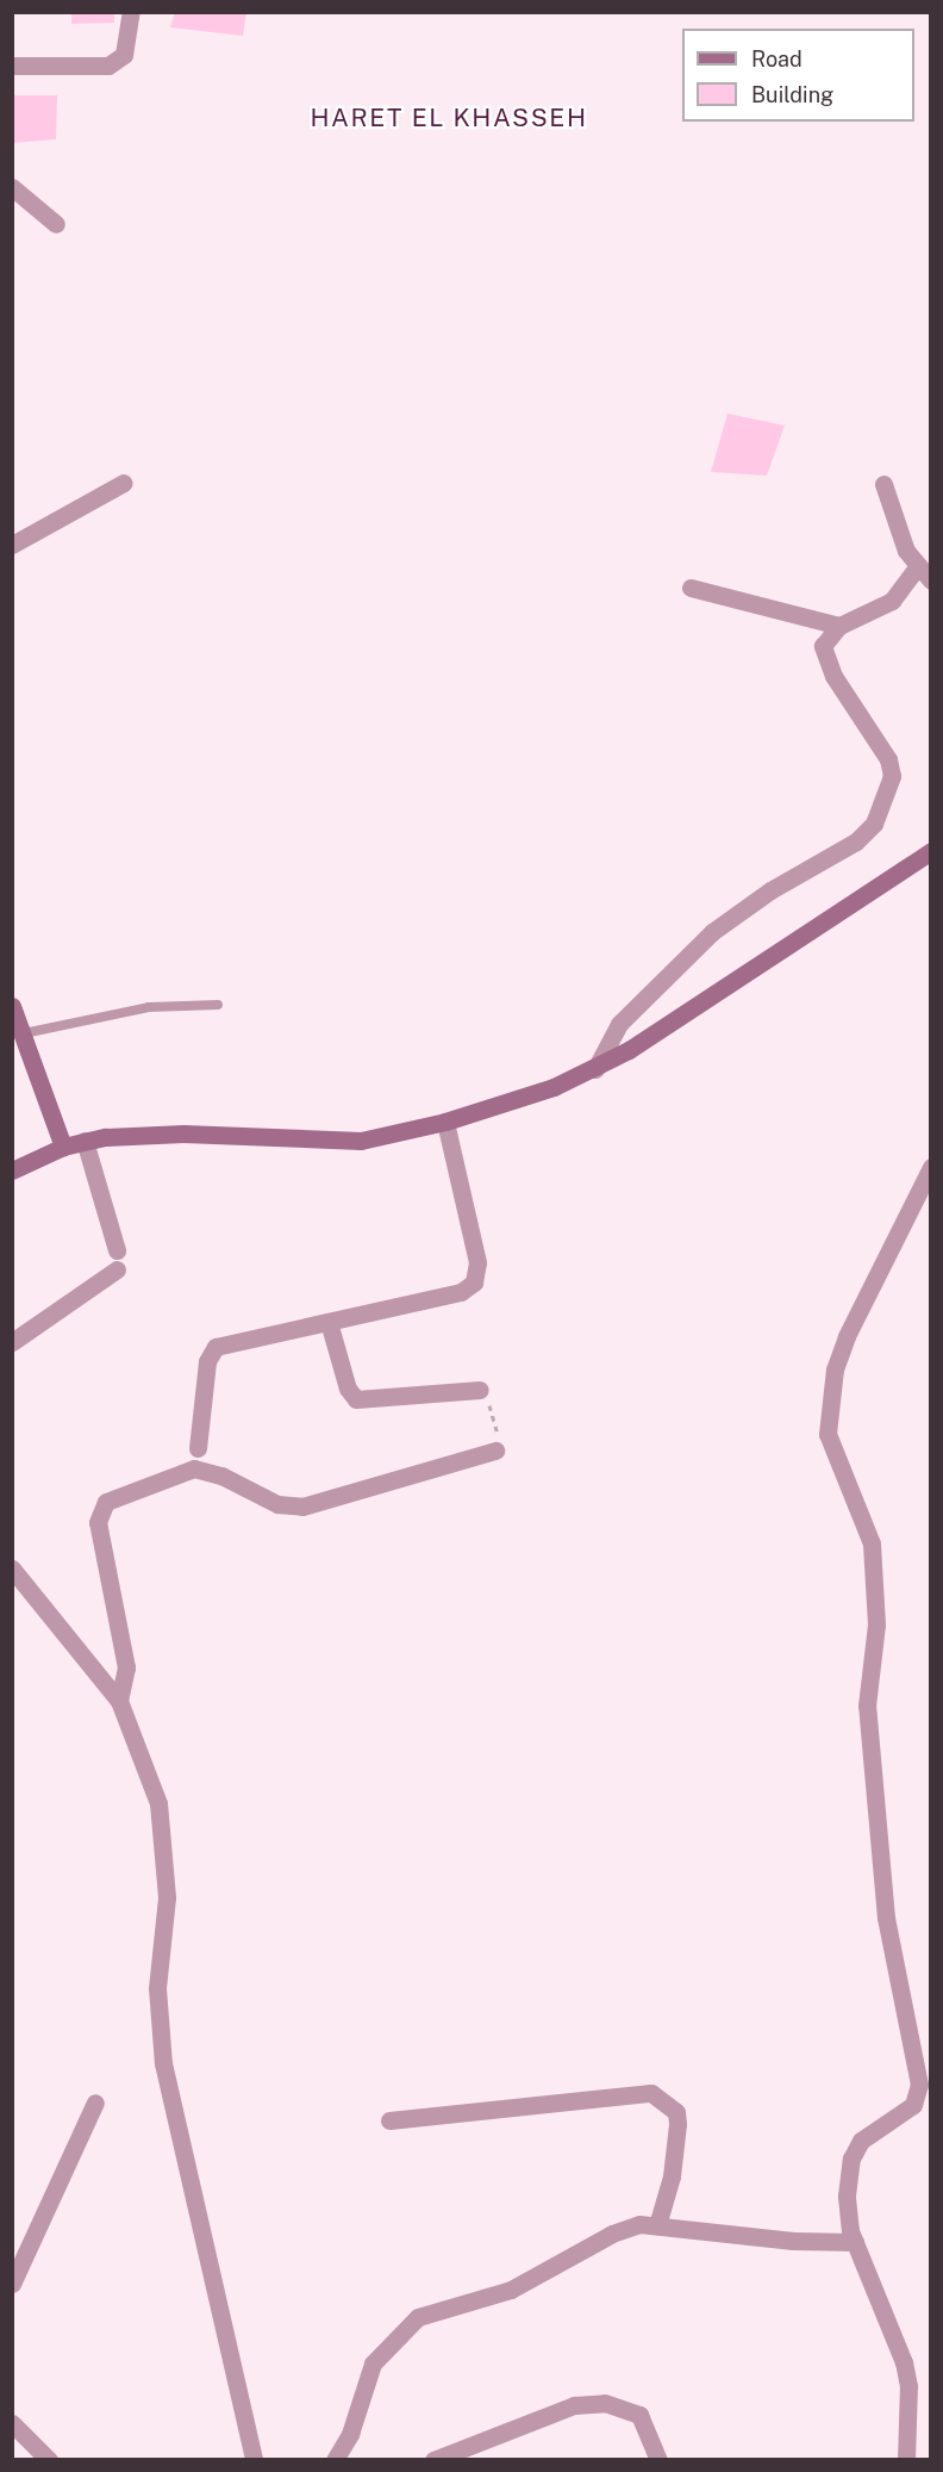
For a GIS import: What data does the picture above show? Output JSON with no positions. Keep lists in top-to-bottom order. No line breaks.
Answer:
{"districts":["HARET EL KHASSEH"],"legend":["Road","Building"]}
